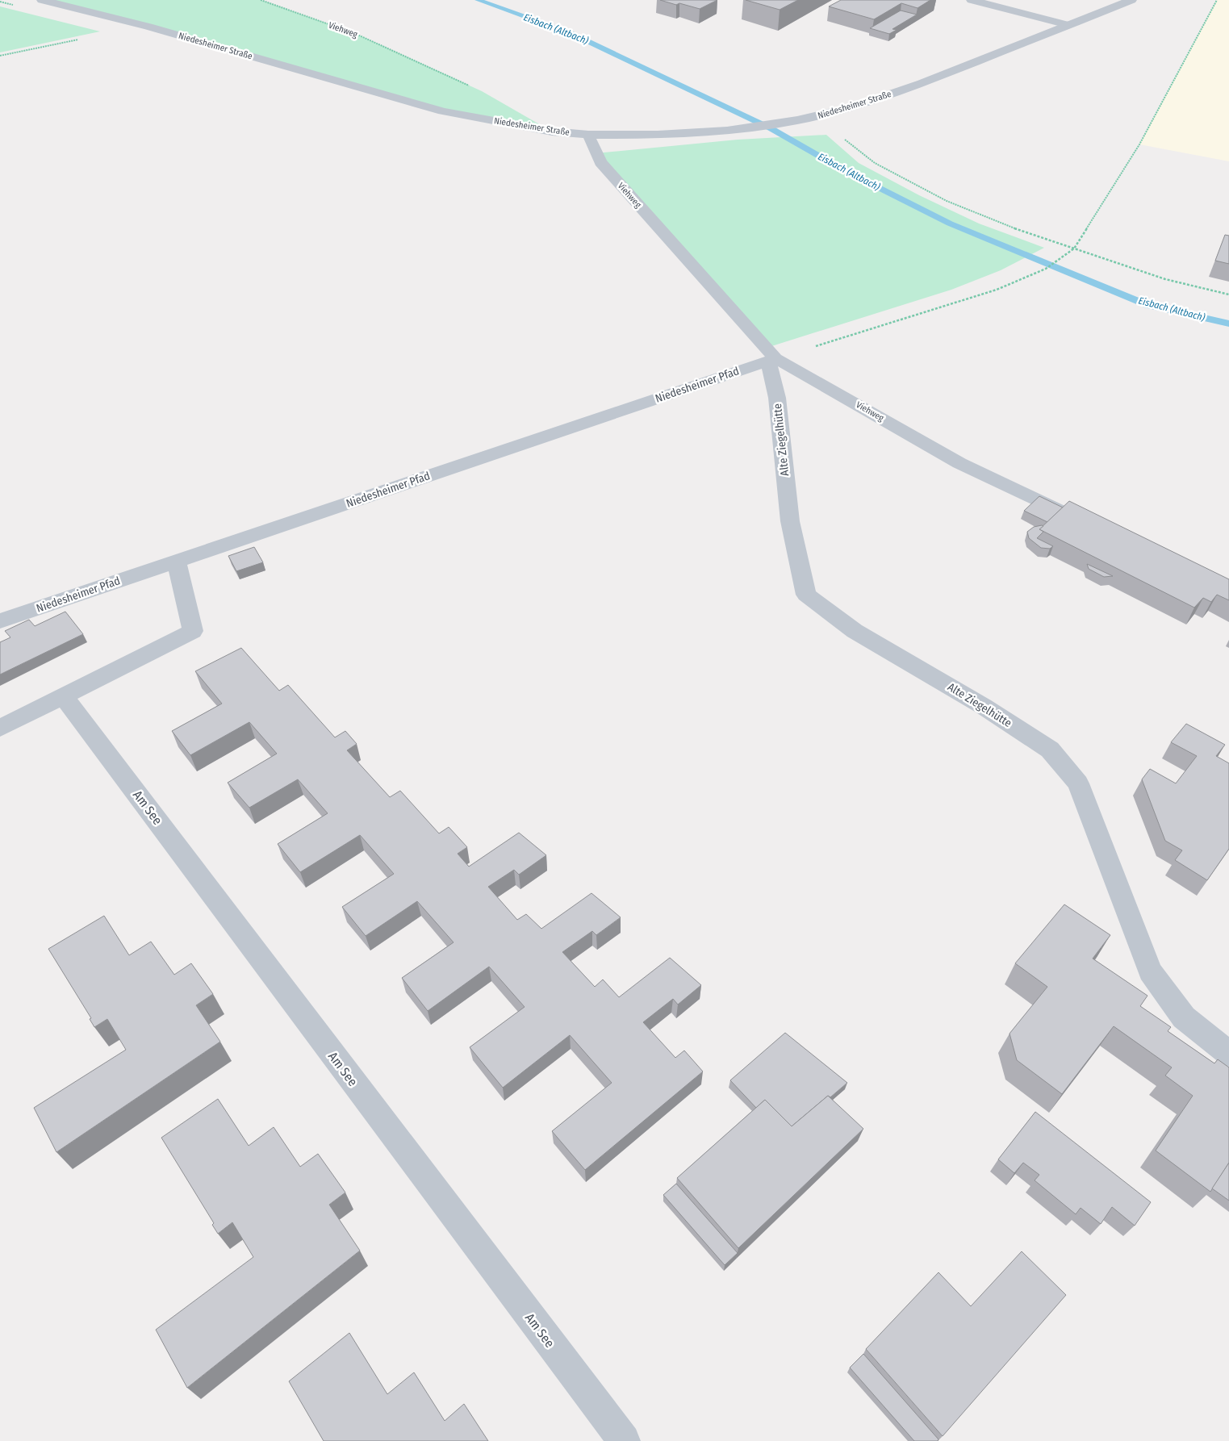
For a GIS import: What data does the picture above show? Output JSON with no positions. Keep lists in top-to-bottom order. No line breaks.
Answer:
{"streets":{"street":["Viehweg","Niedesheimer Straße","Niedesheimer Pfad","Alte Ziegelhütte","Am See"]},"crossings":[["Viehweg","Niedesheimer Straße"],["Viehweg","Niedesheimer Pfad"],["Viehweg","Alte Ziegelhütte"],["Niedesheimer Pfad","Alte Ziegelhütte"]],"water":["Eisbach (Altbach)"]}
